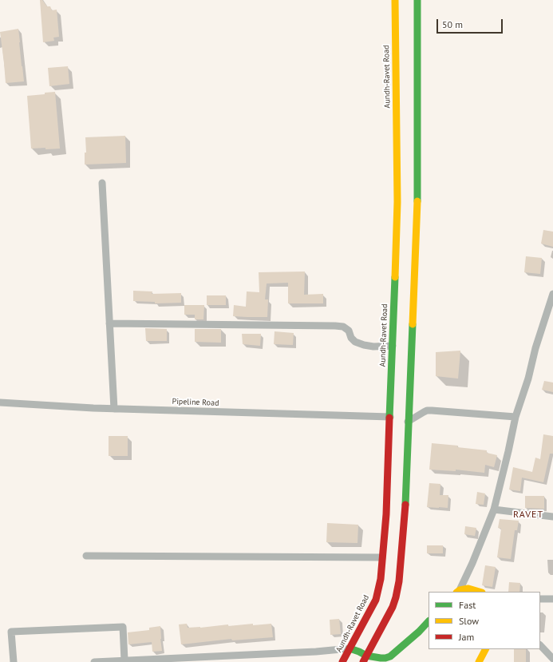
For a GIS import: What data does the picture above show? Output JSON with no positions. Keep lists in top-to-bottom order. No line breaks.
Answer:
{"streets":{"main road":["Aundh-Ravet Road"],"street":["Pipeline Road"]},"crossings":[["Aundh-Ravet Road","Pipeline Road"]],"districts":["RAVET"],"legend":["Fast","Slow","Jam"],"scale_bar":"50 m"}
